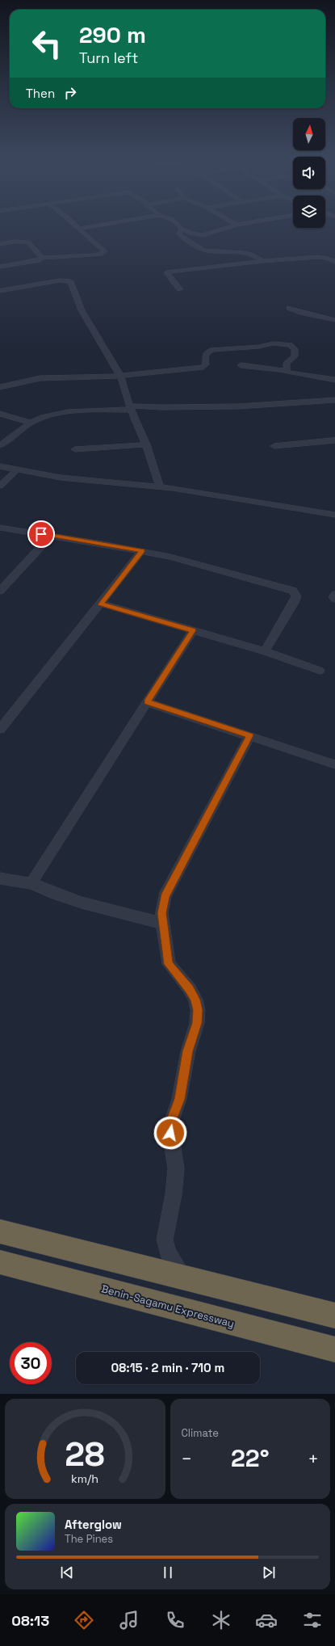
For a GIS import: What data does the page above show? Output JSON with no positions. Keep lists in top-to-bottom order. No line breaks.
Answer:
{"streets":{"highway":["Benin-Sagamu Expressway"]},"north":"top","page":{"turn":["290 m","Turn left"],"then":"Then","limit":"30","trip":"08:15 · 2 min · 710 m","tile":"Climate","heat":["−","22°","+"],"song":["Afterglow","The Pines"],"tabs":"08:13","gauge":["28","km/h"]}}
